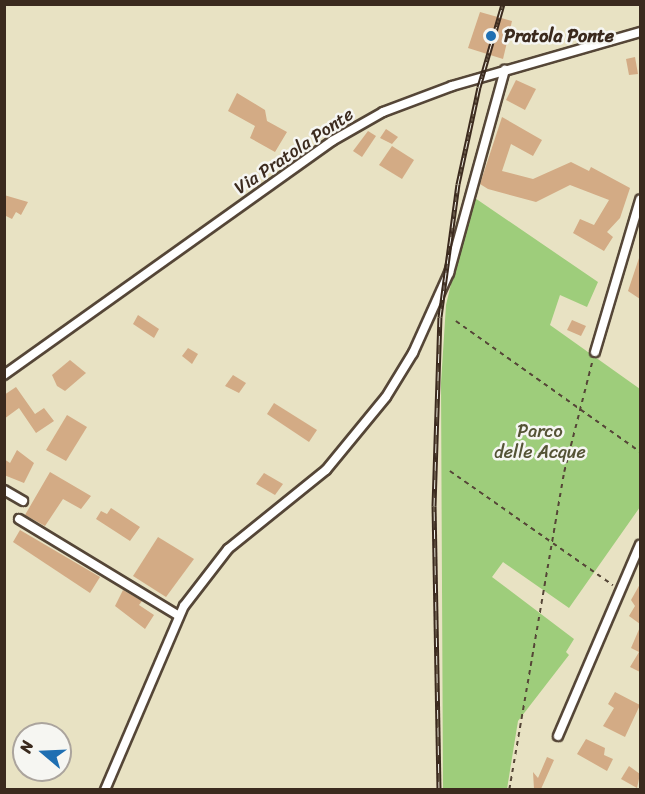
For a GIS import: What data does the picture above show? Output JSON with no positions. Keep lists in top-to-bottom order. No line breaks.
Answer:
{"streets":{"street":["Via Pratola Ponte"]},"parks":["Parco delle Acque"],"places":["Pratola Ponte"],"north":"left"}
